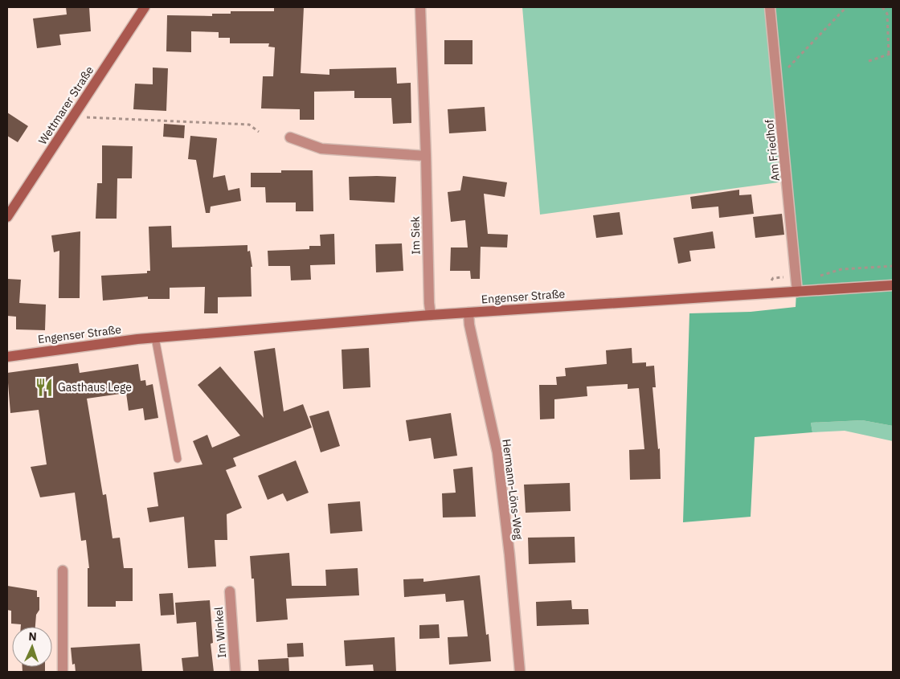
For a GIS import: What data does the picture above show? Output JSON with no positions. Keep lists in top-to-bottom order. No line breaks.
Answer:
{"streets":{"street":["Wettmarer Straße","Am Friedhof","Im Siek","Engenser Straße","Hermann-Löns-Weg","Im Winkel"]},"crossings":[["Am Friedhof","Engenser Straße"],["Im Siek","Engenser Straße"],["Engenser Straße","Hermann-Löns-Weg"]],"places":{"restaurant":["Gasthaus Lege"]},"north":"top"}
